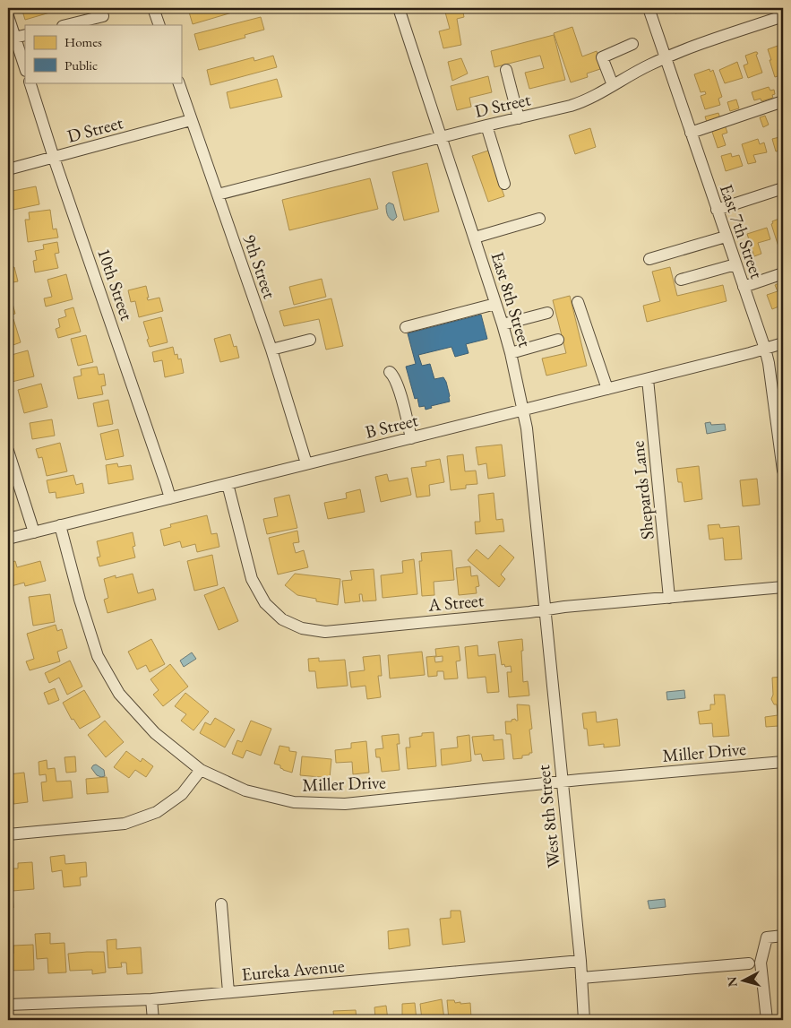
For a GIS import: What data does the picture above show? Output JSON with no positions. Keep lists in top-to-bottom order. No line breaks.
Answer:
{"streets":{"street":["D Street","East 7th Street","9th Street","10th Street","East 8th Street","B Street","Shepards Lane","A Street","Miller Drive","West 8th Street","Eureka Avenue"]},"crossings":[["D Street","East 7th Street"],["D Street","9th Street"],["D Street","10th Street"],["D Street","East 8th Street"],["East 7th Street","B Street"],["9th Street","B Street"],["10th Street","B Street"],["East 8th Street","B Street"],["East 8th Street","A Street"],["East 8th Street","West 8th Street"],["B Street","Shepards Lane"],["B Street","A Street"],["B Street","Miller Drive"],["Shepards Lane","A Street"],["A Street","West 8th Street"],["Miller Drive","West 8th Street"],["West 8th Street","Eureka Avenue"]],"legend":["Homes","Public"],"north":"left"}
